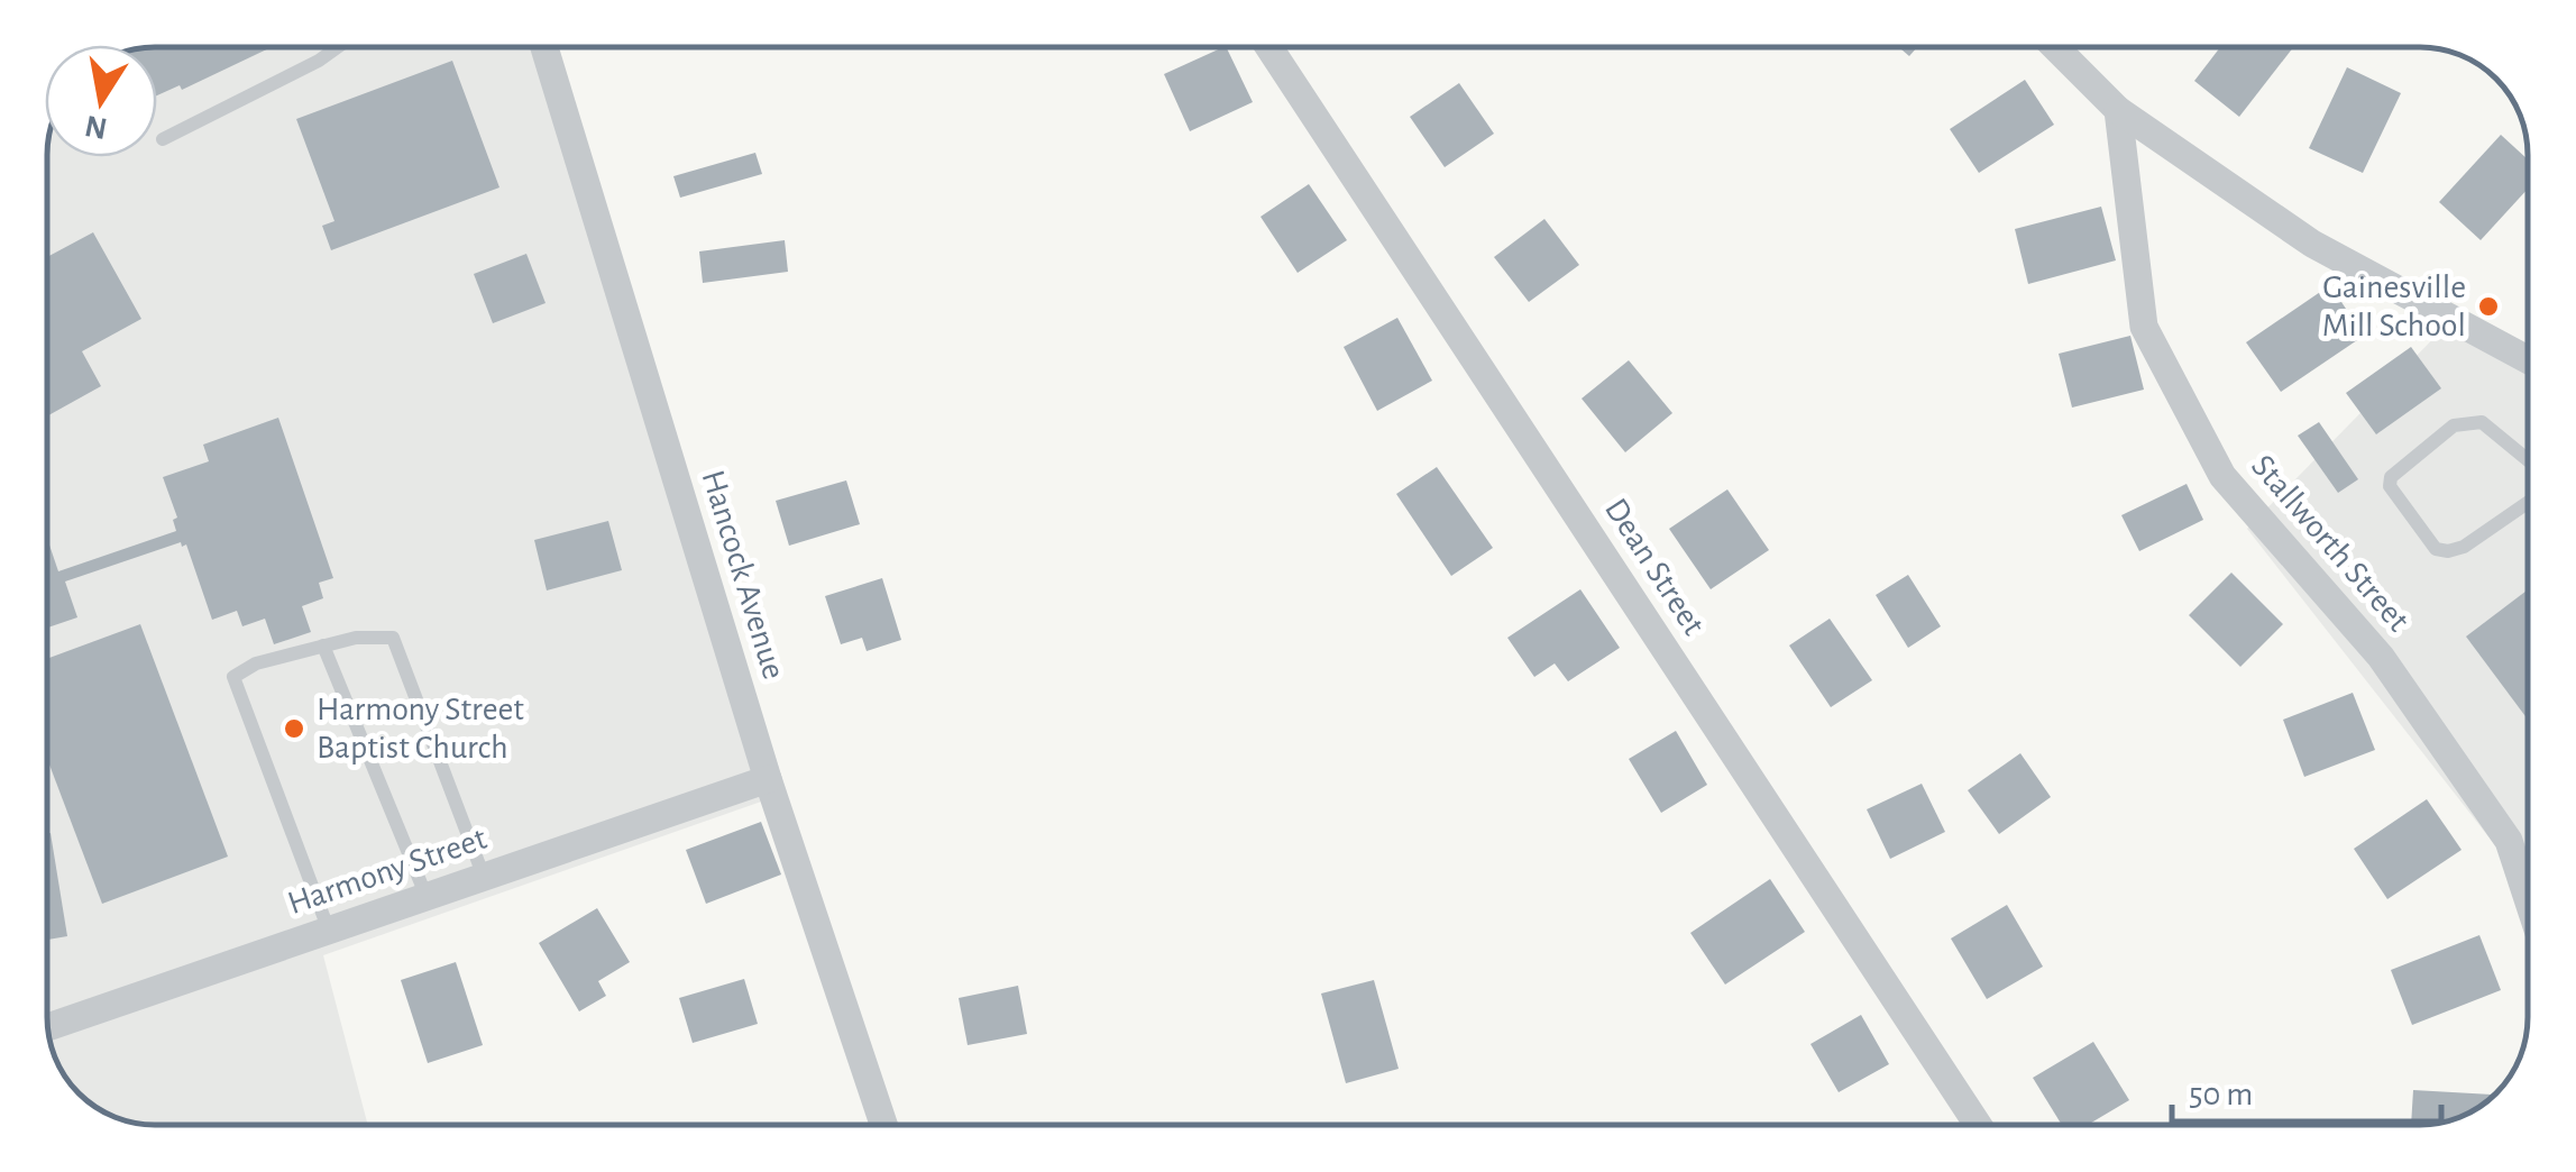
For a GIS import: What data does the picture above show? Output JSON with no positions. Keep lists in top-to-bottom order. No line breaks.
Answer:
{"streets":{"street":["Stallworth Street","Dean Street","Hancock Avenue","Harmony Street"]},"crossings":[["Hancock Avenue","Harmony Street"]],"places":["Gainesville Mill School","Harmony Street Baptist Church"],"scale_bar":"50 m","north":"bottom"}
